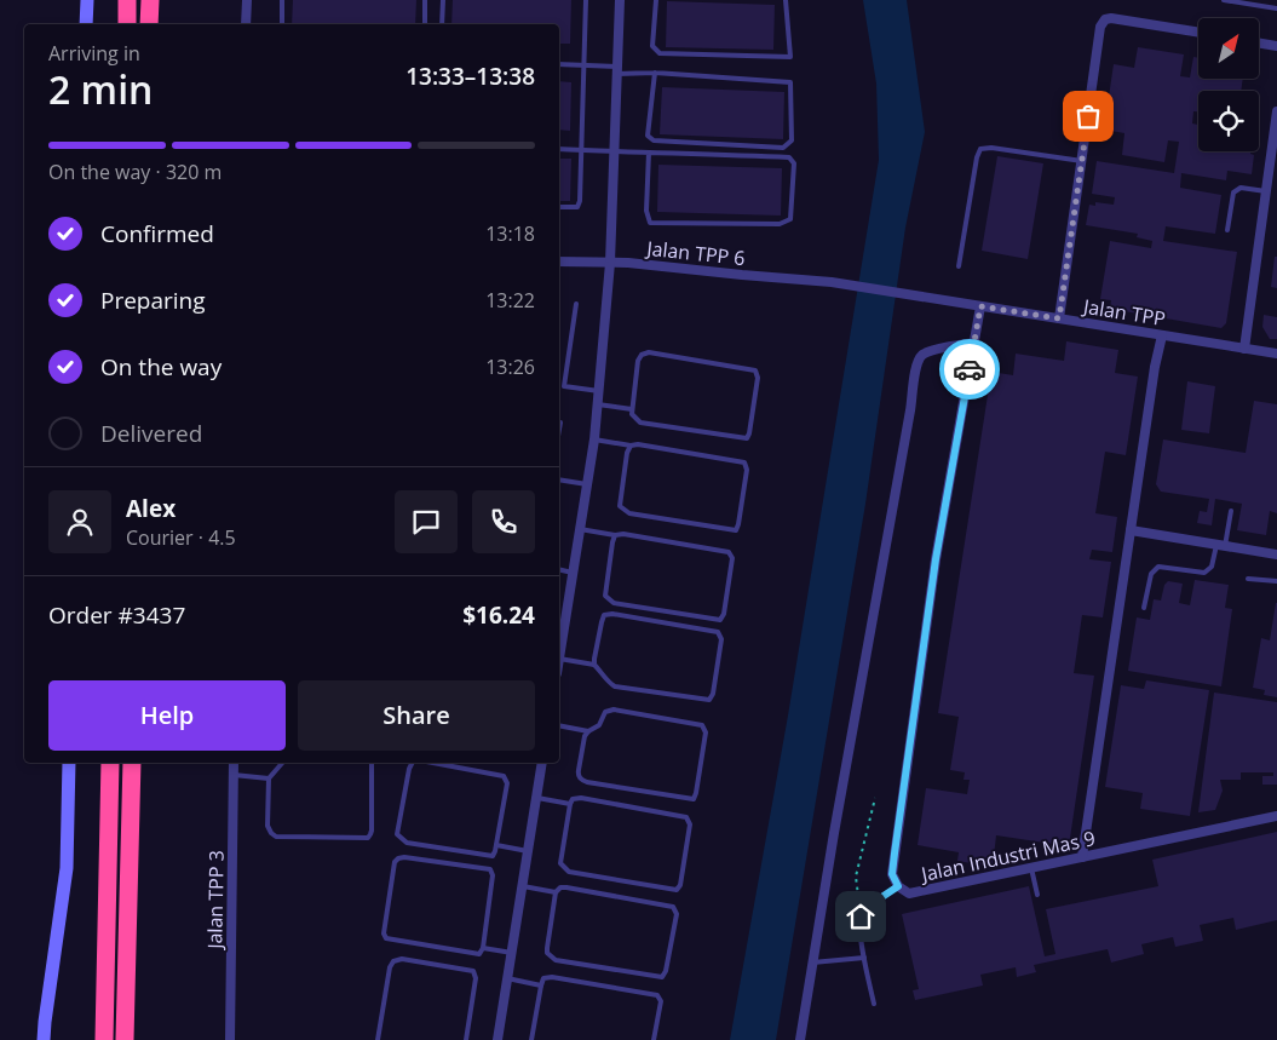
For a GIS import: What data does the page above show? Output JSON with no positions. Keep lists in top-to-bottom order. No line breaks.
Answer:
{"streets":{"street":["Jalan TPP 6","Jalan TPP","Jalan Industri Mas 9","Jalan TPP 3"]},"crossings":[["Jalan TPP 6","Jalan TPP"],["Jalan TPP","Jalan Industri Mas 9"]],"north":"top right","page":{"heading":["2 min","Arriving in","13:33–13:38"],"panel":["Alex","Courier · 4.5","Order #3437","$16.24"],"bar":"On the way · 320 m","list":[["Confirmed","13:18"],["Preparing","13:22"],["On the way","13:26"],"Delivered"],"buttons":["Help","Share"]}}
